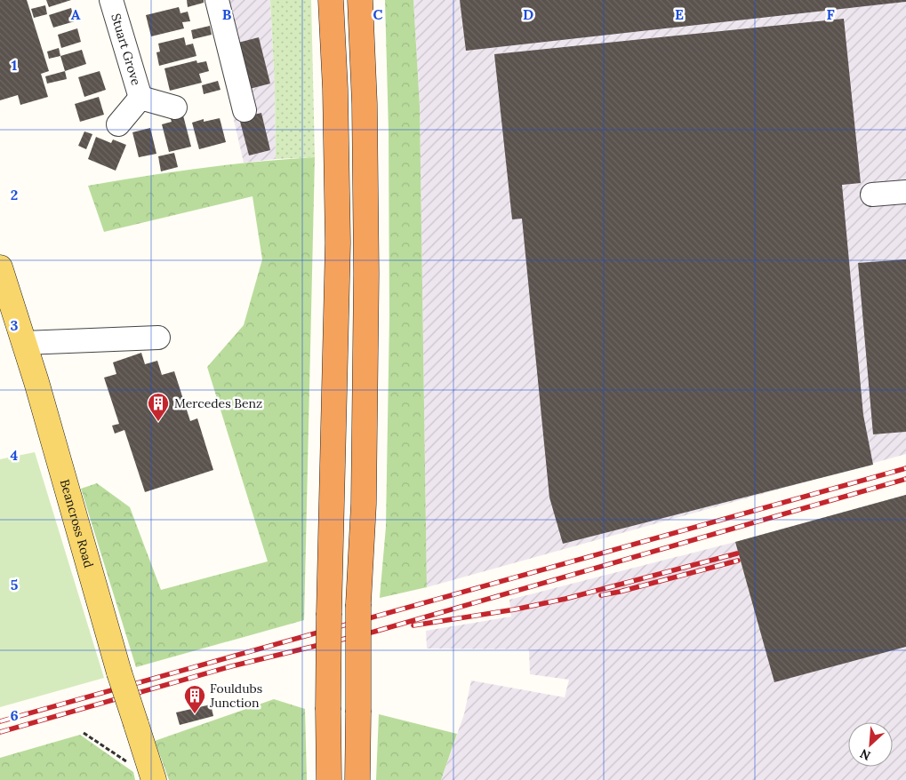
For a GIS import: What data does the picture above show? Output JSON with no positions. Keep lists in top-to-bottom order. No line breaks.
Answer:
{"streets":{"main road":["Beancross Road"],"street":["Stuart Grove"]},"places":{"building":["Mercedes Benz","Fouldubs Junction"]},"north":"bottom left","grid":{"columns":["A","B","C","D","E","F"],"rows":["1","2","3","4","5","6"]}}
